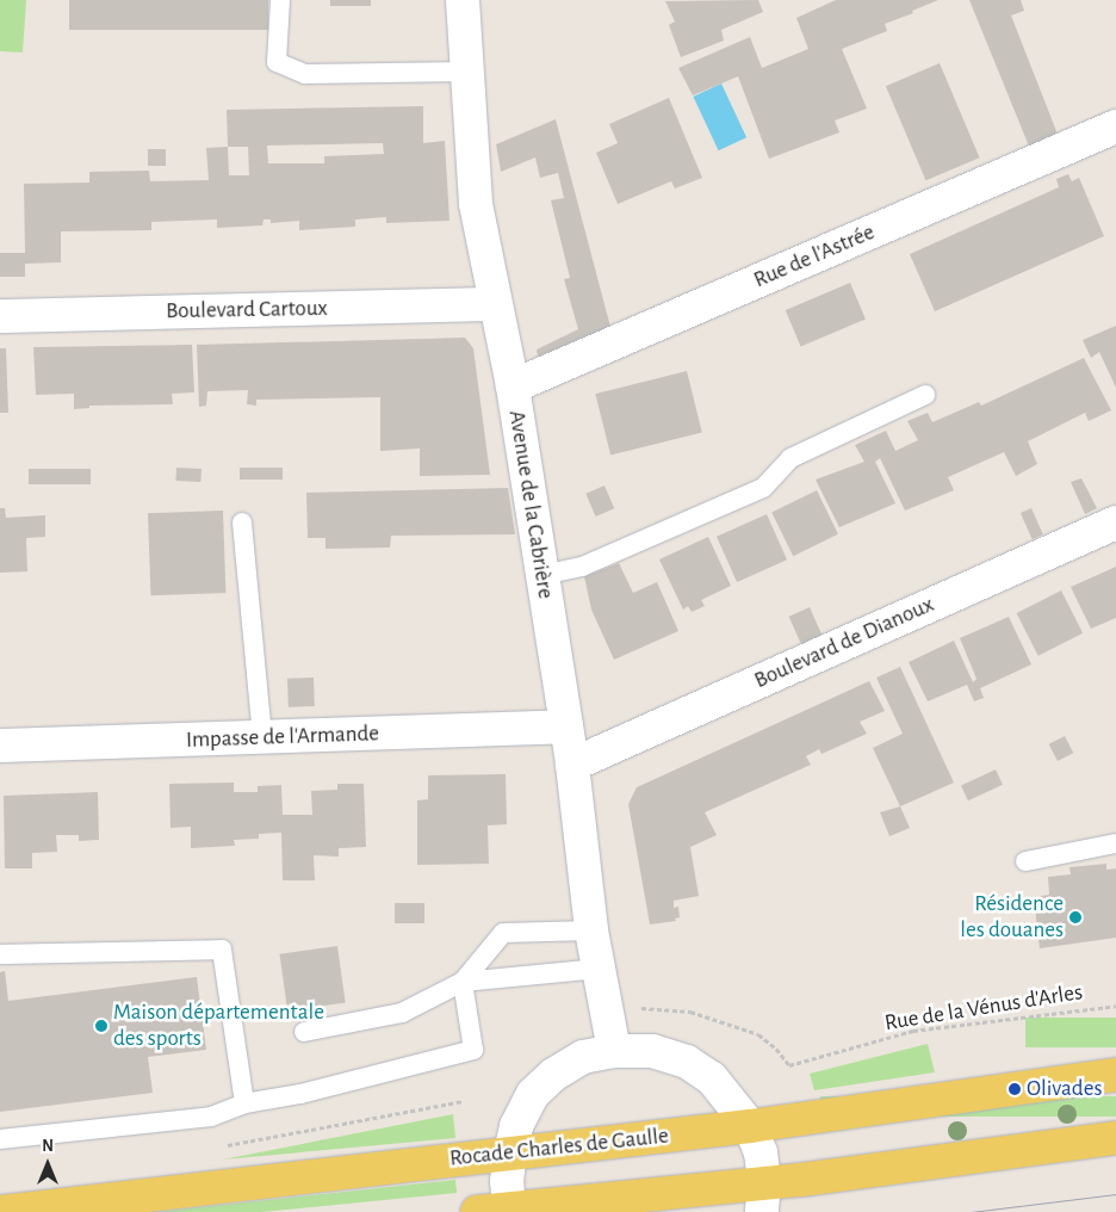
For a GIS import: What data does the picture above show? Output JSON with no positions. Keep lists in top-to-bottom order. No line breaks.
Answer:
{"streets":{"main road":["Rocade Charles de Gaulle"],"street":["Rue de l'Astrée","Boulevard Cartoux","Avenue de la Cabrière","Boulevard de Dianoux","Impasse de l'Armande"],"path":["Rue de la Vénus d'Arles"]},"crossings":[["Rue de l'Astrée","Avenue de la Cabrière"],["Boulevard Cartoux","Avenue de la Cabrière"],["Avenue de la Cabrière","Boulevard de Dianoux"],["Avenue de la Cabrière","Impasse de l'Armande"]],"places":["Résidence les douanes","Maison départementale des sports","Olivades"],"north":"top"}
